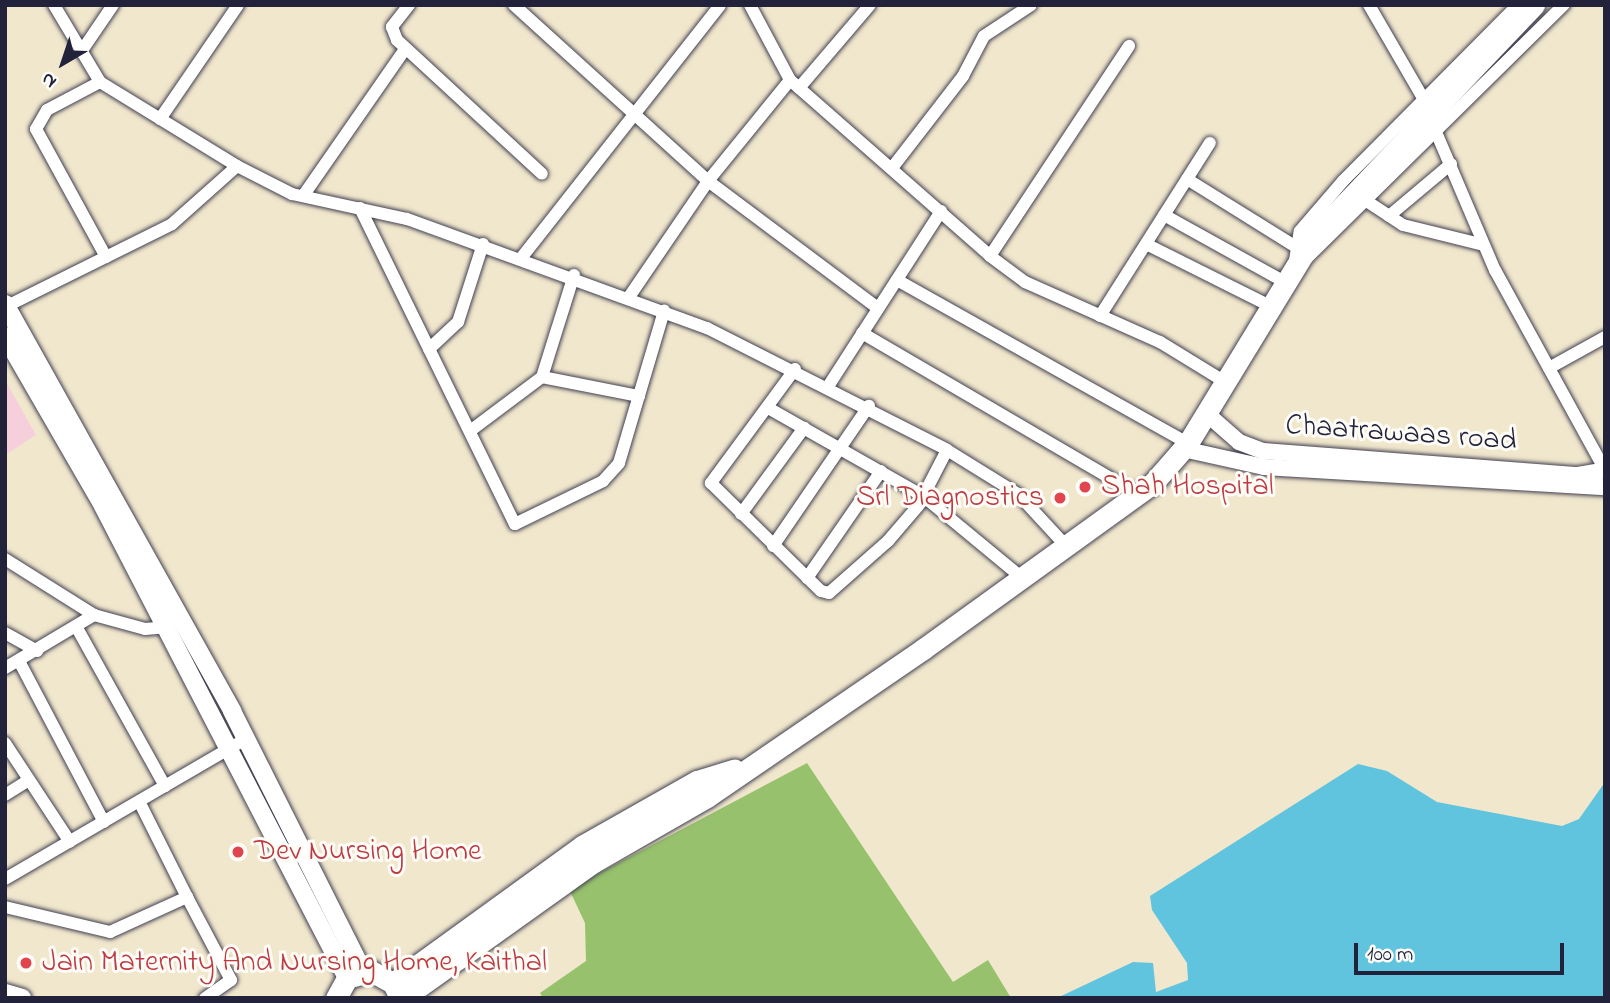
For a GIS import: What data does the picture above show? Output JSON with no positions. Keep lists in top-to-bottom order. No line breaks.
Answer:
{"streets":{"street":["Chaatrawaas road"]},"places":["Shah Hospital","Srl Diagnostics","Dev Nursing Home","Jain Maternity And Nursing Home, Kaithal"],"scale_bar":"100 m","north":"bottom left"}
